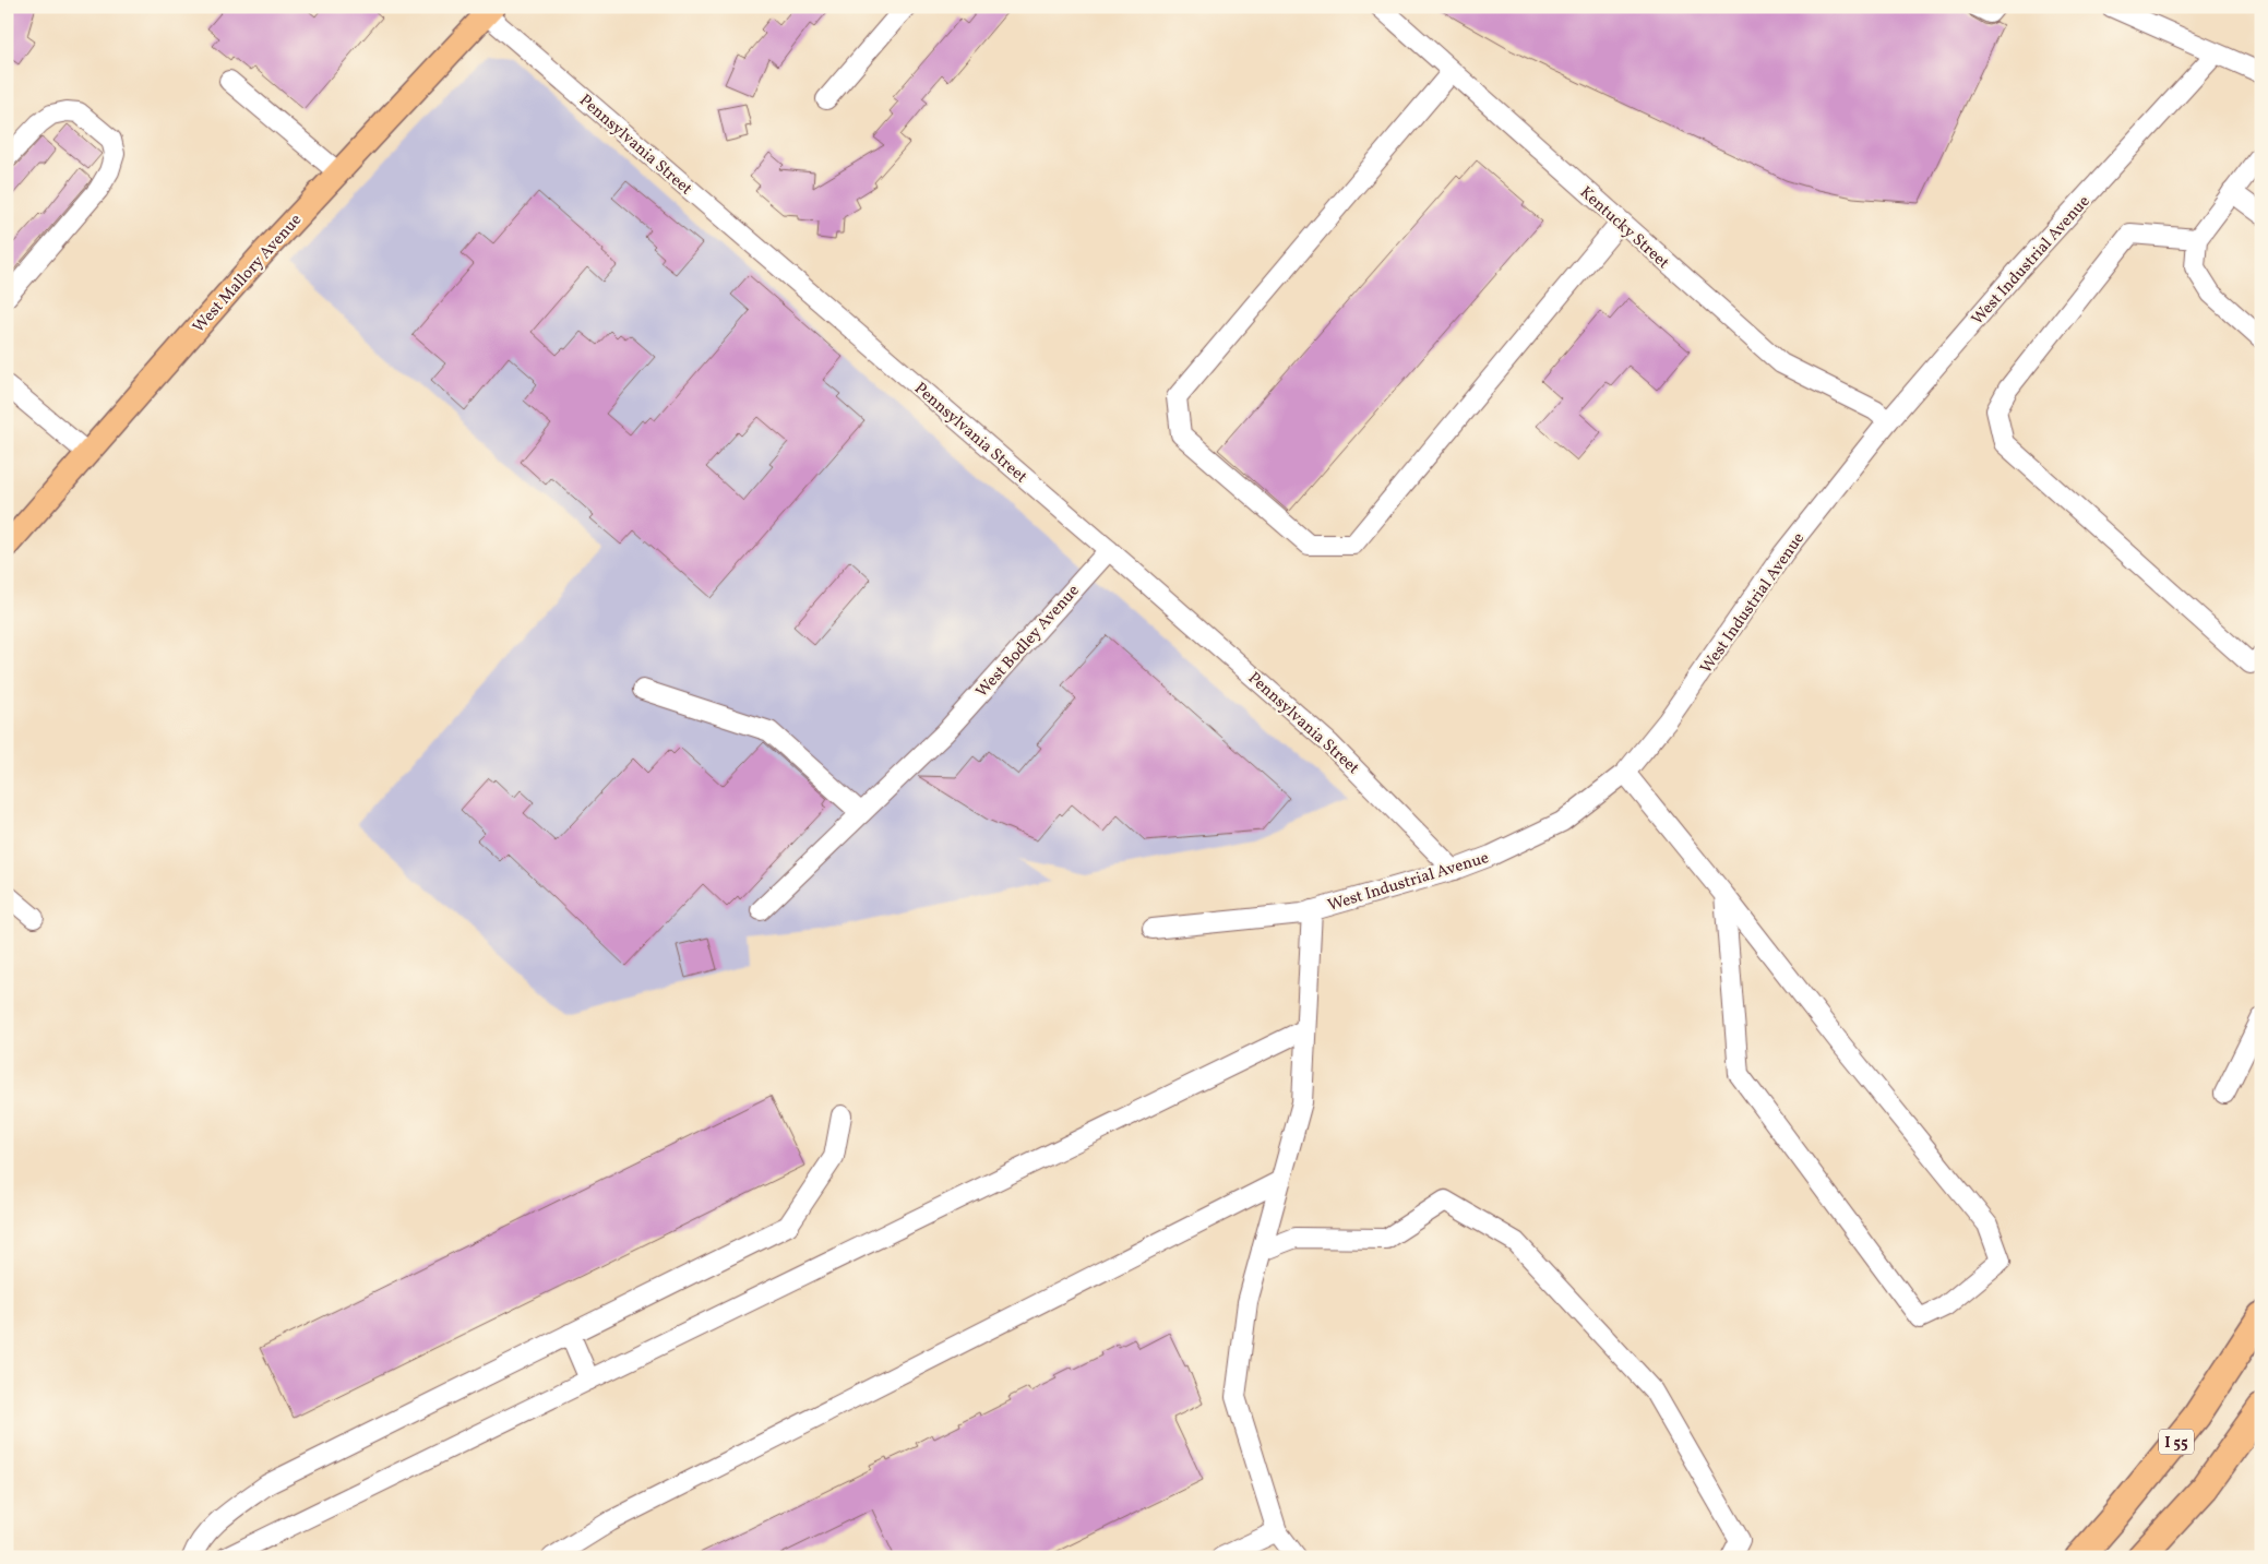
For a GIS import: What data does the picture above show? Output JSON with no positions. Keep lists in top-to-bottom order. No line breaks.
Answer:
{"streets":{"highway":["I 55"],"main road":["West Mallory Avenue"],"street":["Pennsylvania Street","Kentucky Street","West Industrial Avenue","West Bodley Avenue"]},"crossings":[["Pennsylvania Street","West Industrial Avenue"],["Pennsylvania Street","West Mallory Avenue"],["Pennsylvania Street","West Bodley Avenue"],["Kentucky Street","West Industrial Avenue"]]}
